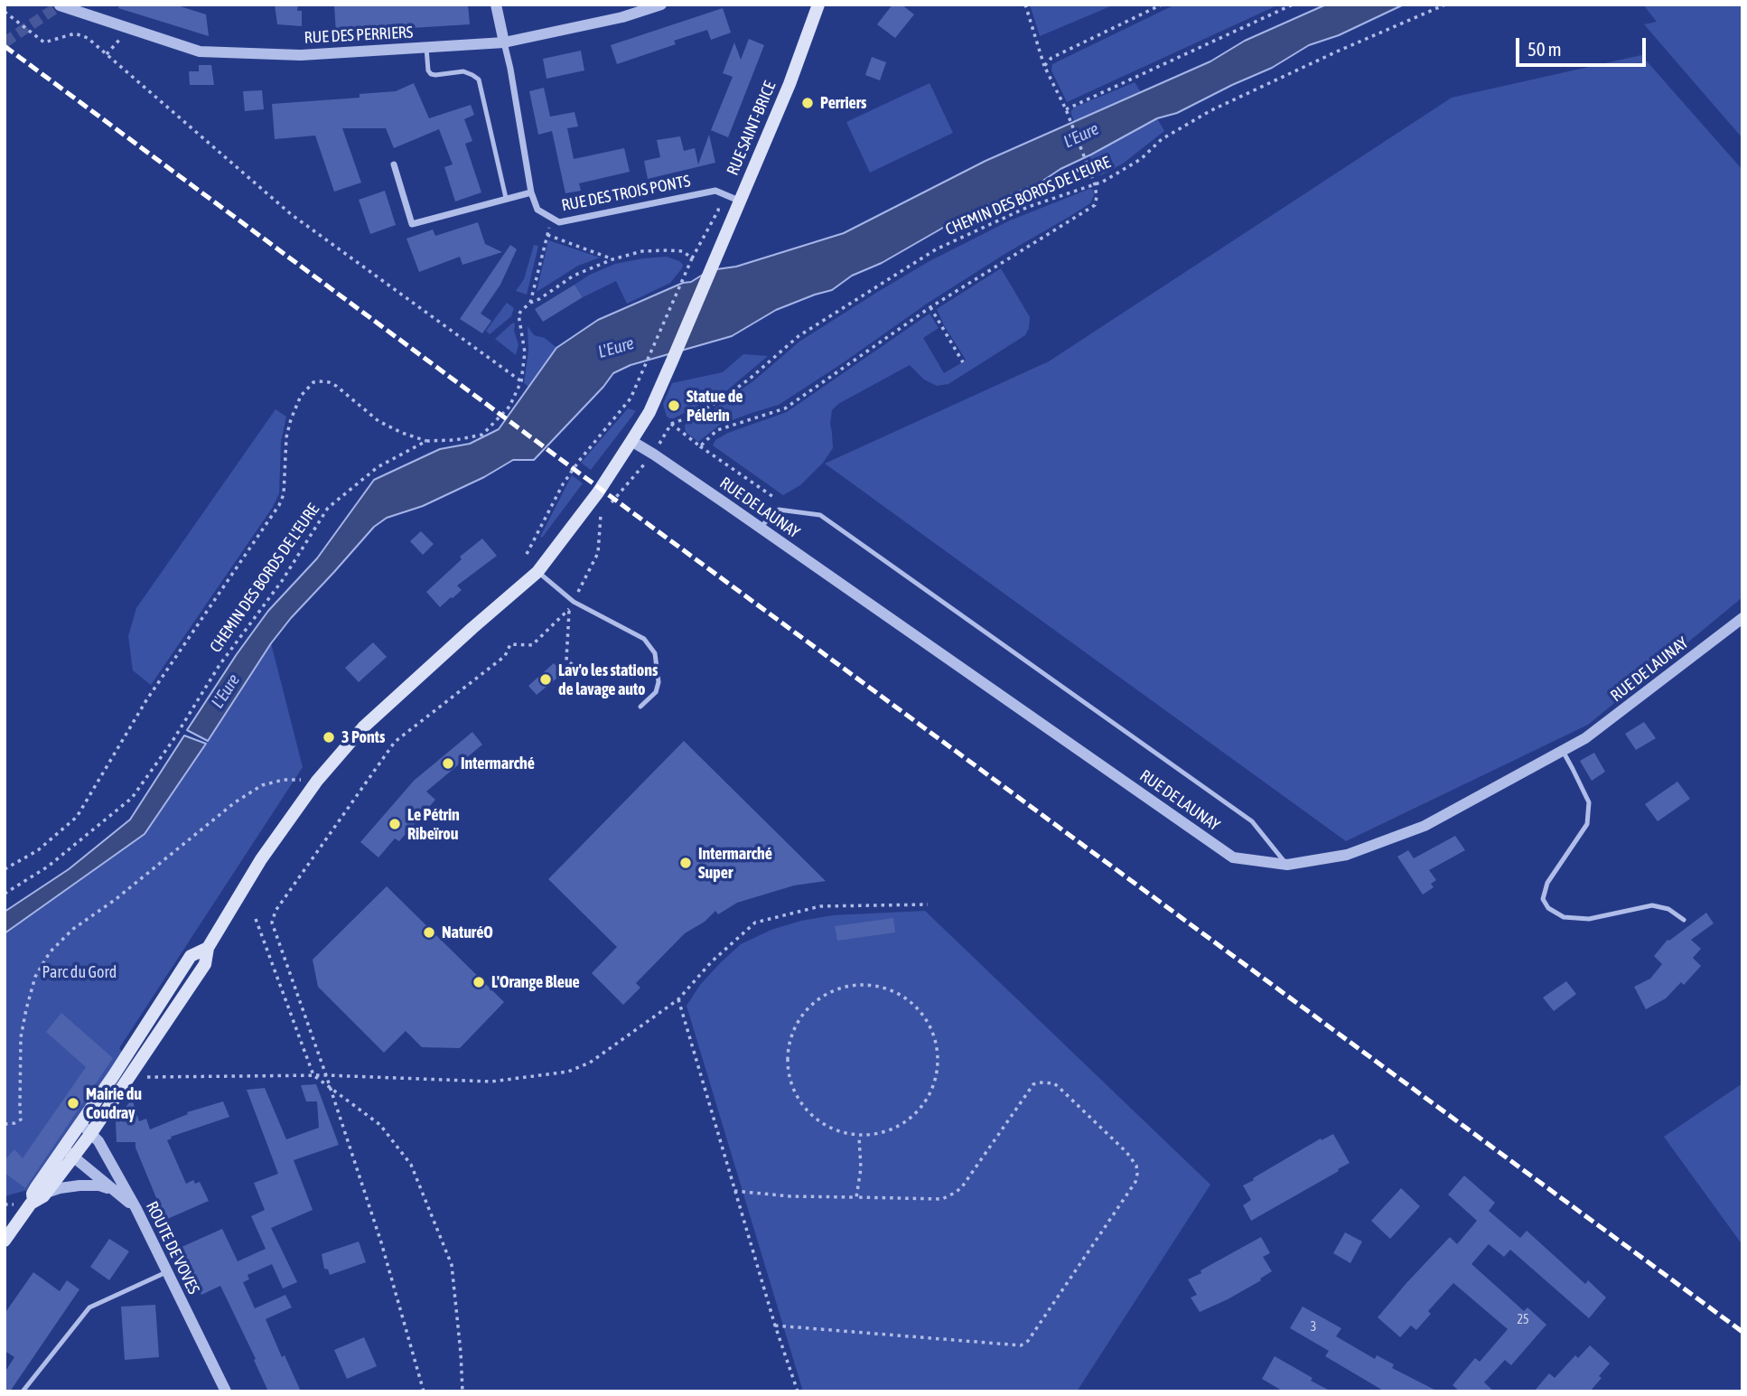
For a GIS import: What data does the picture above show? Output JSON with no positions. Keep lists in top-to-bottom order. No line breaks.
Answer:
{"streets":{"main road":["RUE SAINT-BRICE"],"street":["RUE DES PERRIERS","RUE DES TROIS PONTS","RUE DE LAUNAY","ROUTE DE VOVES"],"path":["CHEMIN DES BORDS DE L'EURE"]},"crossings":[["RUE DES PERRIERS","RUE DES TROIS PONTS"],["RUE SAINT-BRICE","RUE DES TROIS PONTS"],["RUE SAINT-BRICE","RUE DE LAUNAY"],["RUE DES TROIS PONTS","CHEMIN DES BORDS DE L'EURE"]],"water":["L'Eure"],"parks":["Parc du Gord"],"places":["Perriers","Statue de Pélerin","Lav'o les stations de lavage auto","3 Ponts","Intermarché","Le Pétrin Ribeïrou","Intermarché Super","NaturéO","L'Orange Bleue","Mairie du Coudray"],"house_numbers":["25","3"],"scale_bar":"50 m"}
